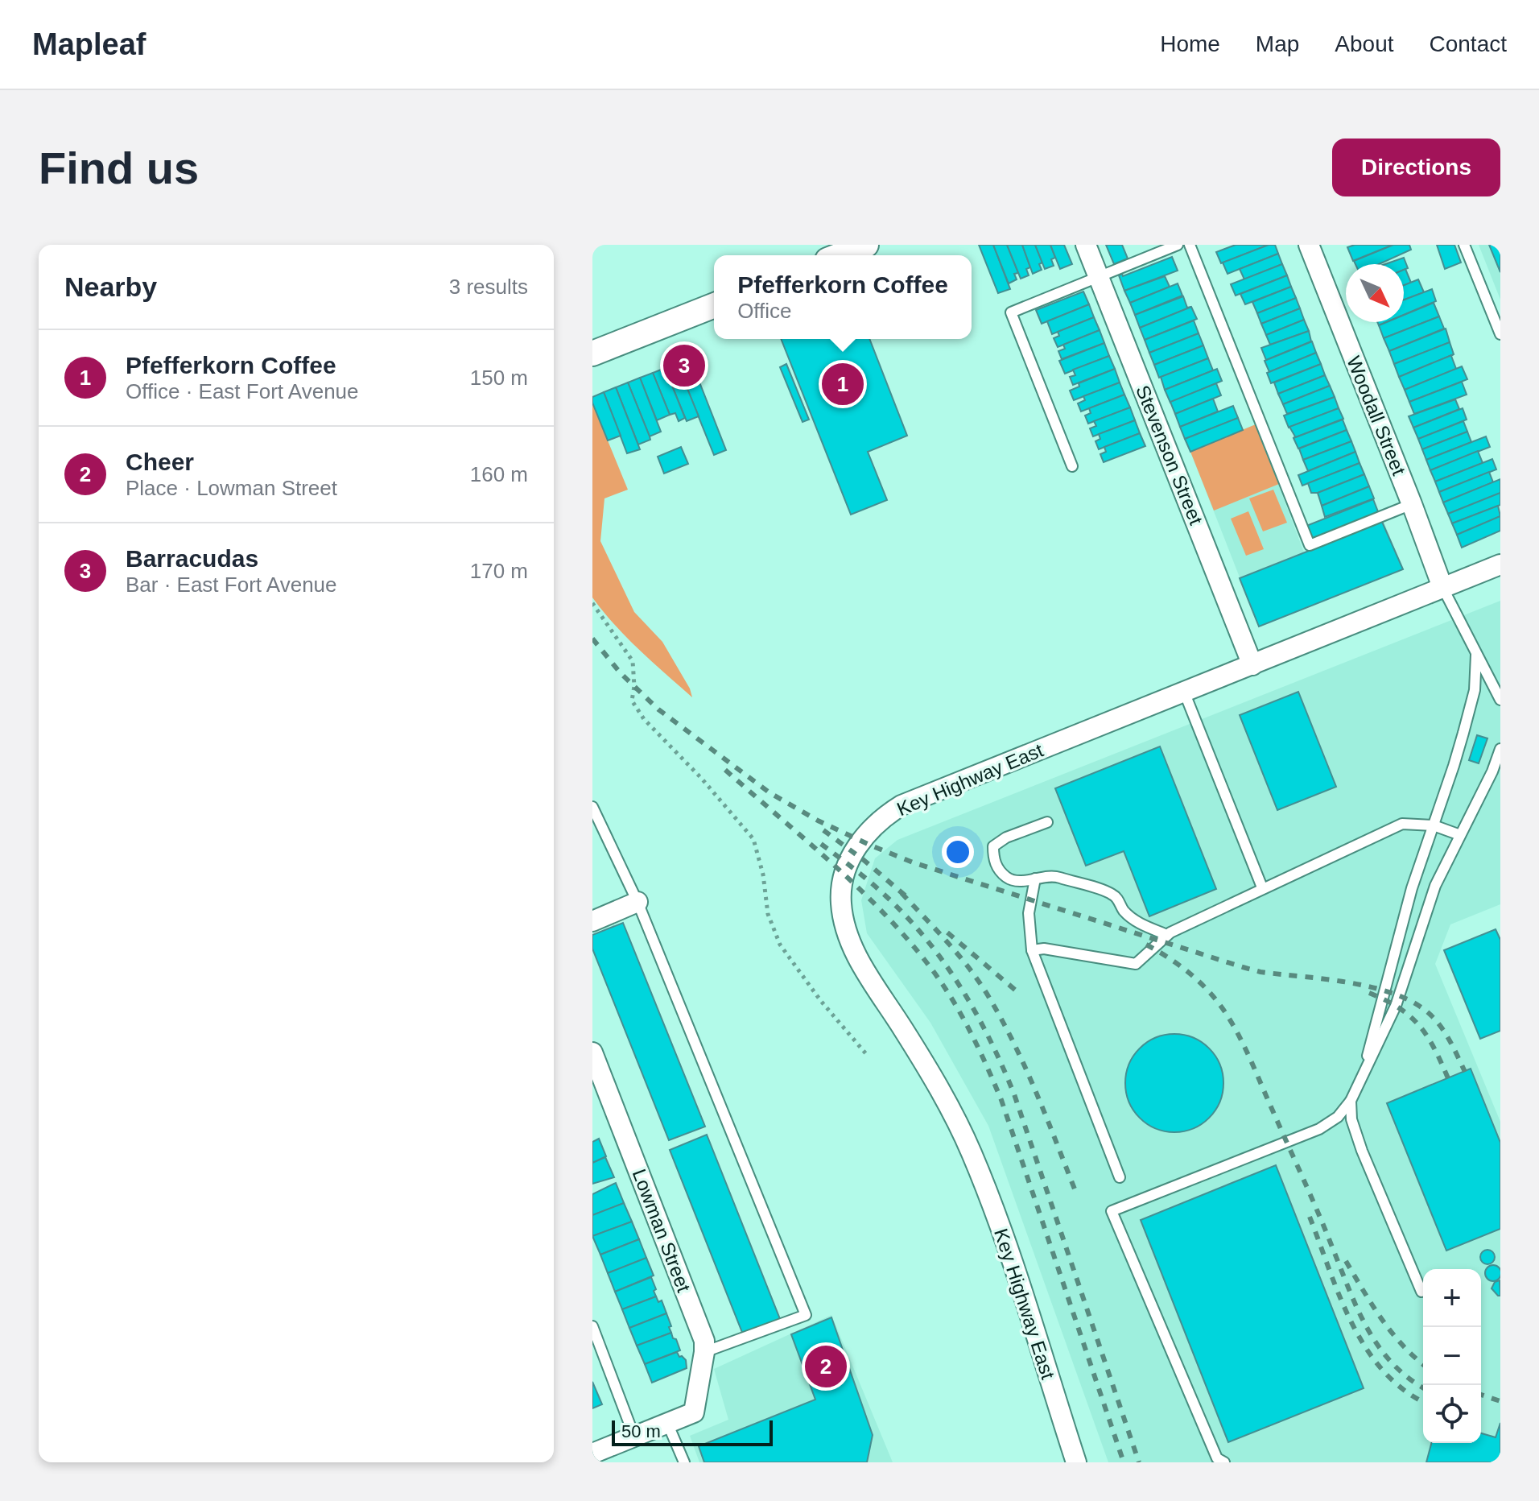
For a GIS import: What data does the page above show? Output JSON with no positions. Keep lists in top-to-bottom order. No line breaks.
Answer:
{"streets":{"street":["Woodall Street","Stevenson Street","Key Highway East","Lowman Street"]},"crossings":[["Woodall Street","Key Highway East"],["Stevenson Street","Key Highway East"]],"scale_bar":"50 m","north":"bottom right","page":{"header":"Mapleaf","nav":["Home","Map","About","Contact"],"buttons":"Directions","title":"Find us","heading":["Nearby","3 results"],"popup":["Pfefferkorn Coffee","Office"],"list":[{"mark":"1","name":"Pfefferkorn Coffee","note":"Office · East Fort Avenue","value":"150 m"},{"mark":"2","name":"Cheer","note":"Place · Lowman Street","value":"160 m"},{"mark":"3","name":"Barracudas","note":"Bar · East Fort Avenue","value":"170 m"}],"pins":["3","1","2"],"map_buttons":["+","−"],"scale":"50 m"}}
